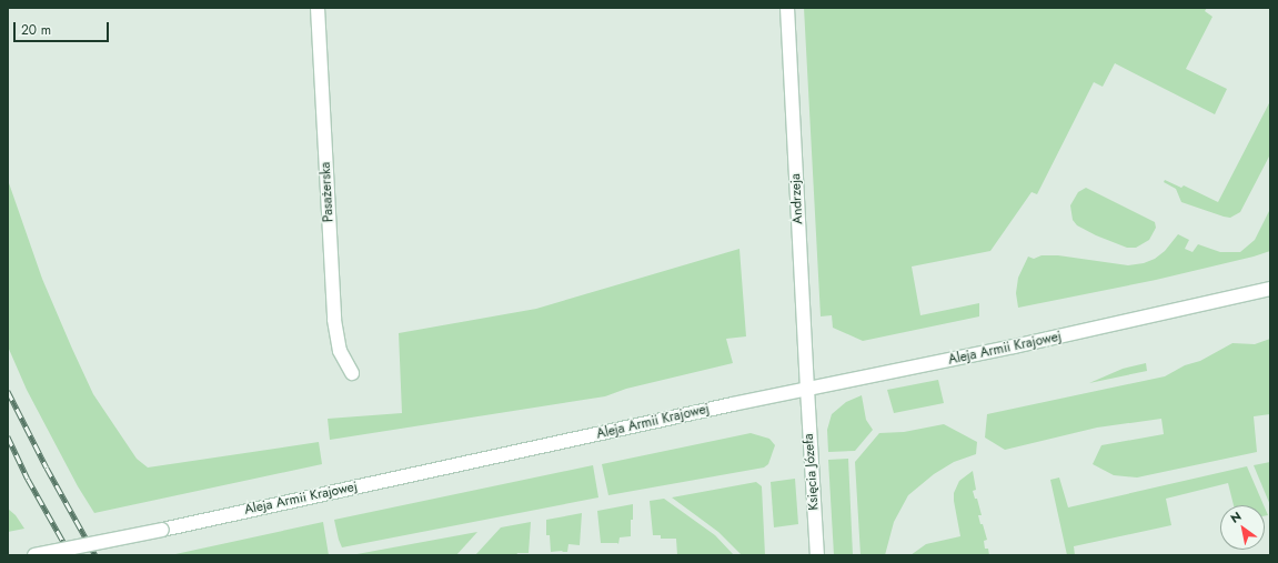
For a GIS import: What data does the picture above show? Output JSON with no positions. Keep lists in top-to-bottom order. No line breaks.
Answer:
{"streets":{"street":["Pasażerska","Andrzeja","Aleja Armii Krajowej","Księcia Józefa"]},"crossings":[["Andrzeja","Aleja Armii Krajowej"],["Andrzeja","Księcia Józefa"],["Aleja Armii Krajowej","Księcia Józefa"]],"scale_bar":"20 m","north":"top left"}
